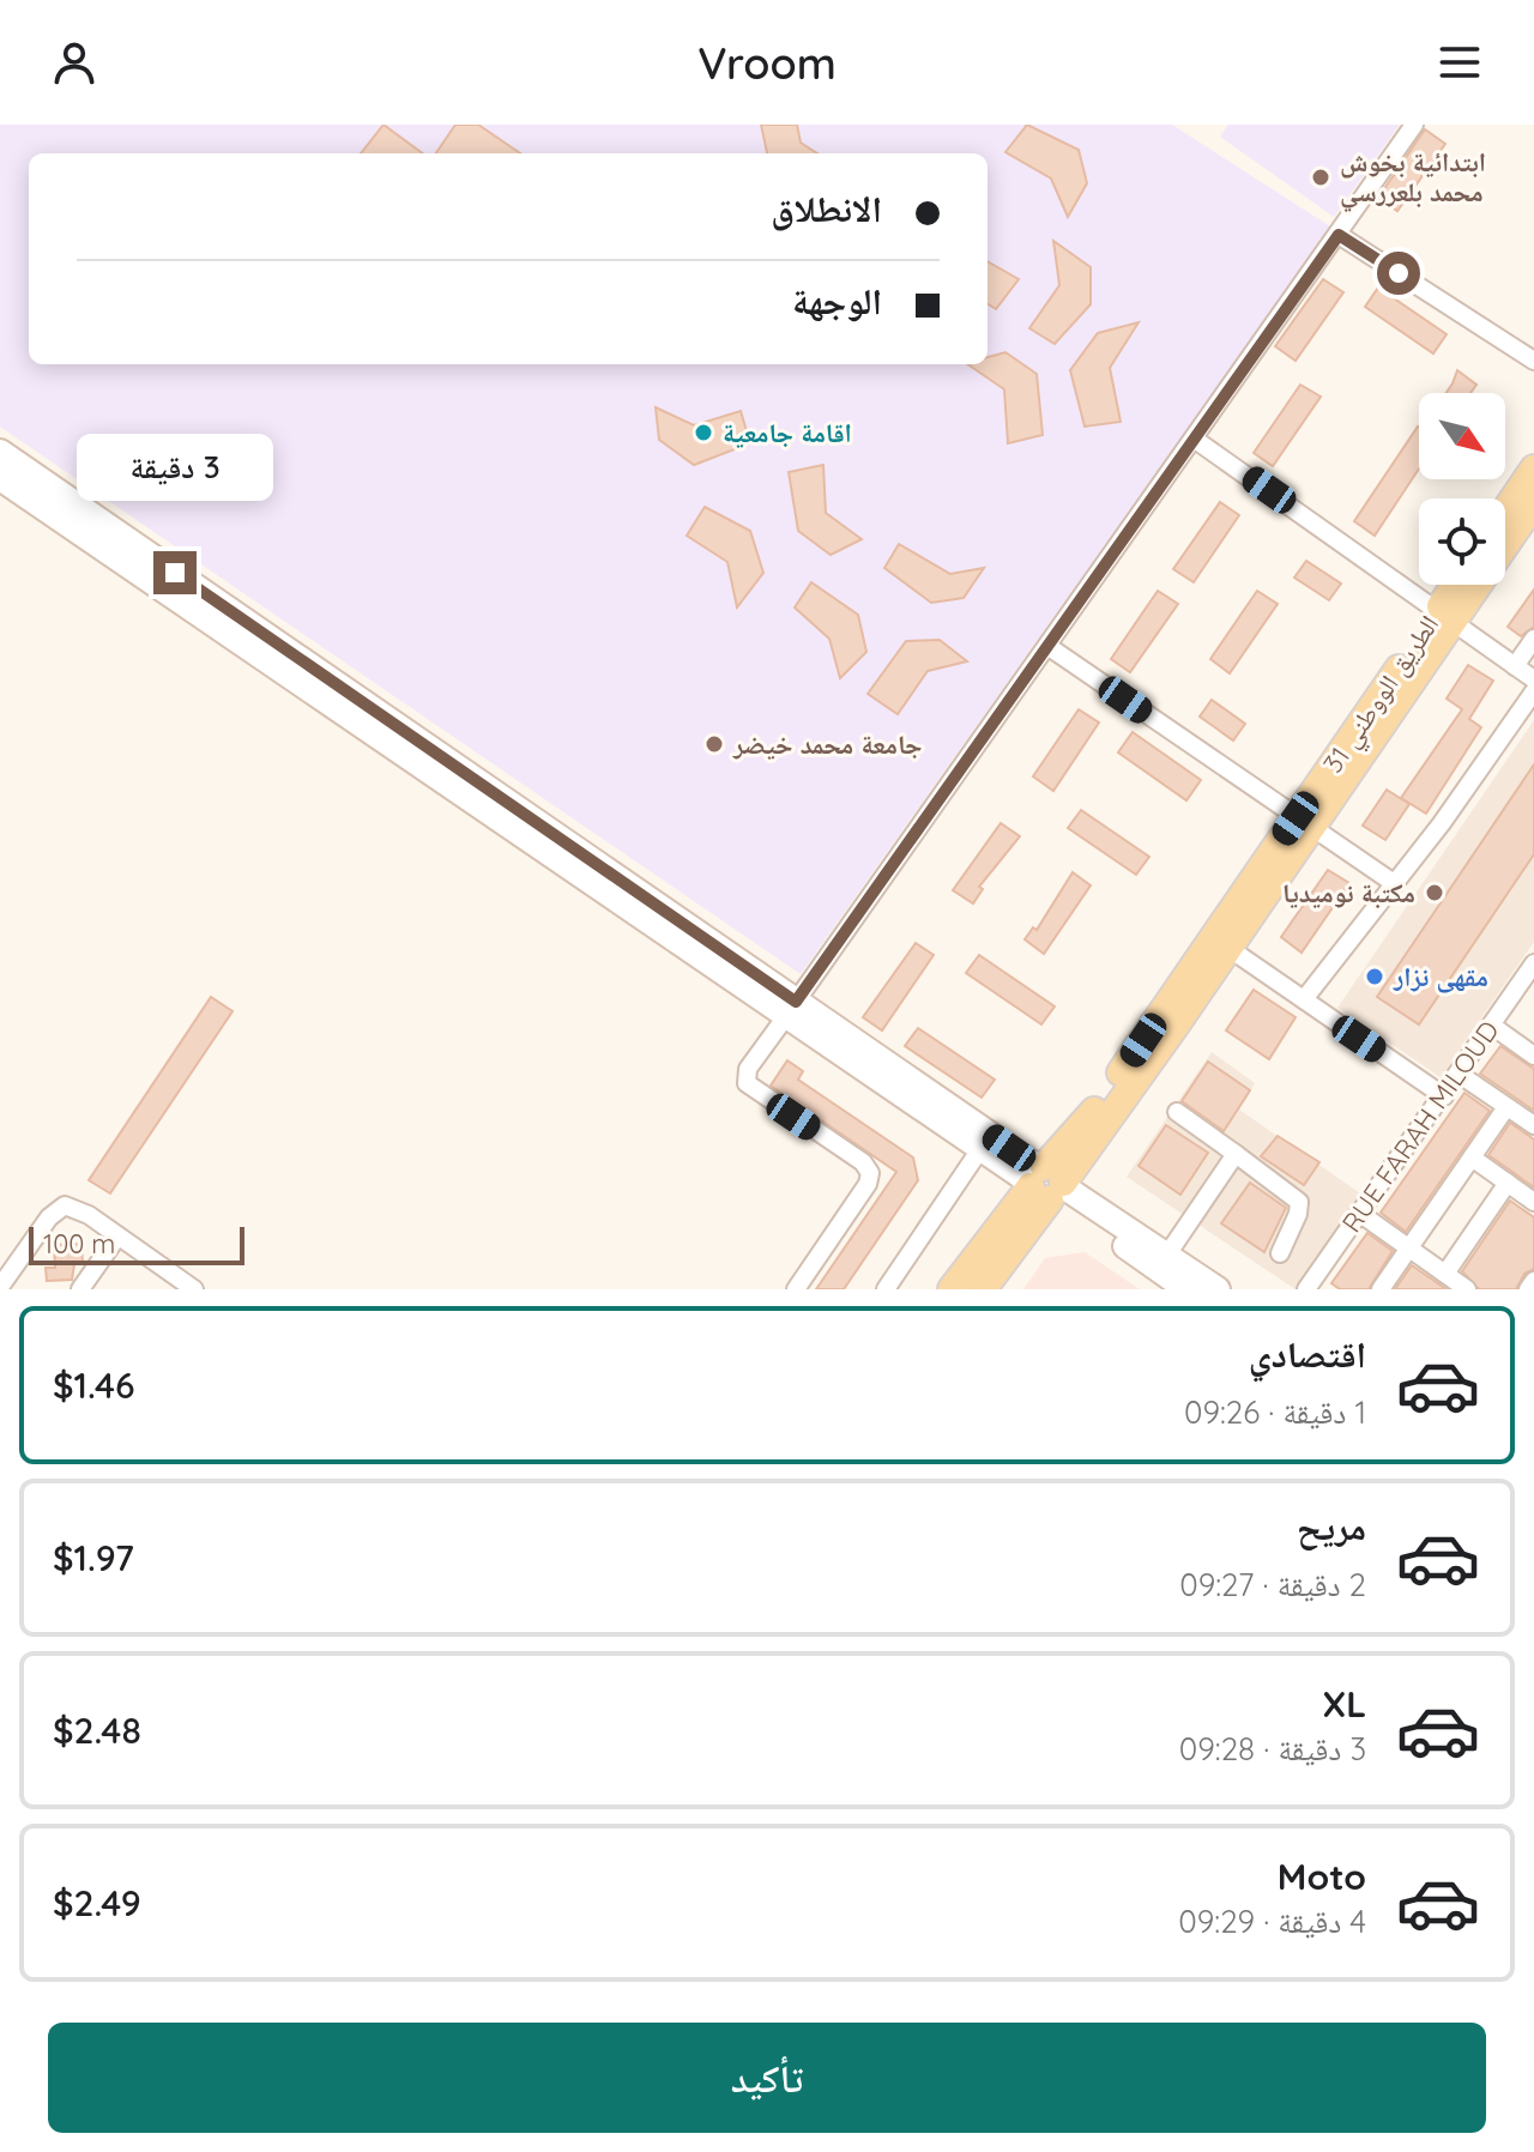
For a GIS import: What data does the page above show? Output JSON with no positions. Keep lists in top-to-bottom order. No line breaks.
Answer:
{"streets":{"main road":["الطريق الووطني 31"],"street":["RUE FARAH MILOUD"]},"places":["ابتدائية بخوش محمد بلعررسي","اقامة جامعية","جامعة محمد خيضر","مكتبة نوميديا","مقهى نزار"],"scale_bar":"100 m","north":"bottom right","page":{"header":"Vroom","banner":["الانطلاق","الوجهة"],"bubble":"3 دقيقة","scale":"100 m","list":[{"name":"اقتصادي","note":"1 دقيقة · 09:26","value":"$1.46"},{"name":"مريح","note":"2 دقيقة · 09:27","value":"$1.97"},{"name":"XL","note":"3 دقيقة · 09:28","value":"$2.48"},{"name":"Moto","note":"4 دقيقة · 09:29","value":"$2.49"}],"buttons":"تأكيد"}}
